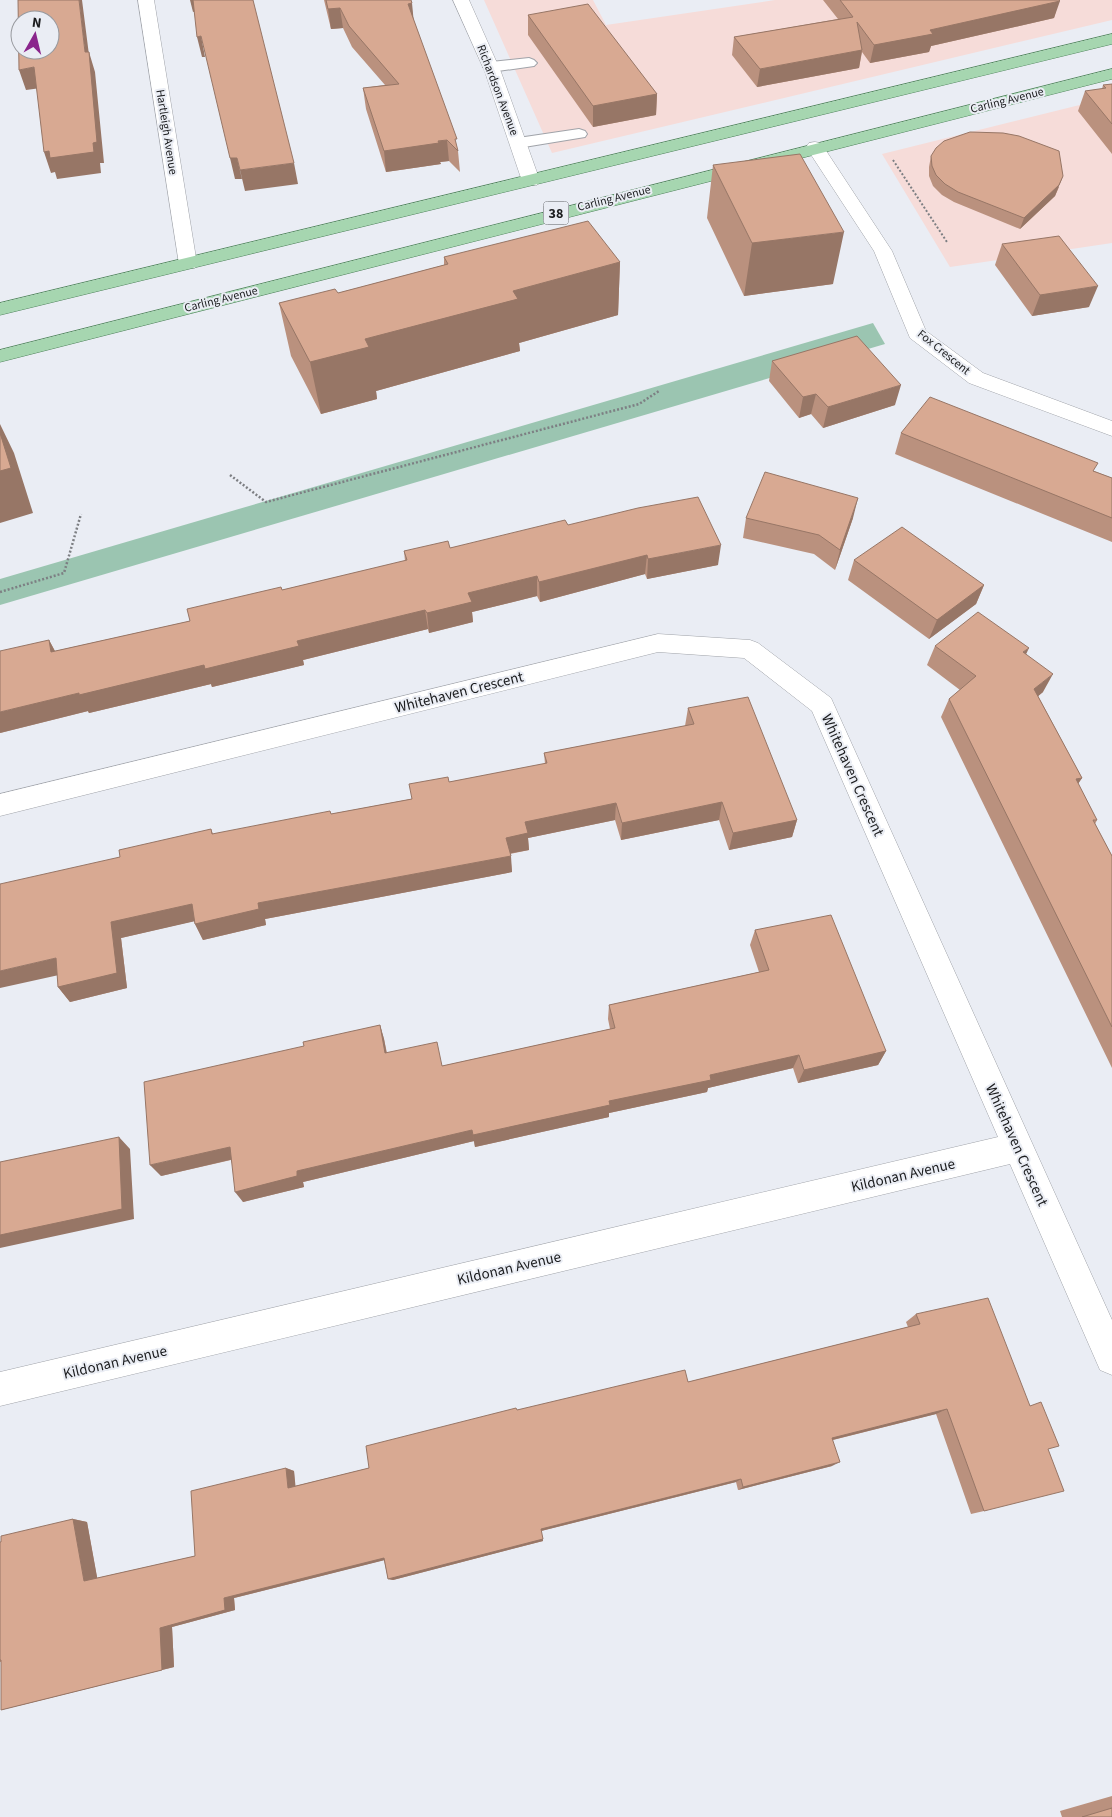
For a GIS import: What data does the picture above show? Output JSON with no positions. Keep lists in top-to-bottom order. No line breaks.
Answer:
{"streets":{"main road":["Carling Avenue","38"],"street":["Richardson Avenue","Hartleigh Avenue","Fox Crescent","Whitehaven Crescent","Kildonan Avenue"]},"crossings":[["Carling Avenue","Fox Crescent"],["Whitehaven Crescent","Kildonan Avenue"]],"north":"top"}
